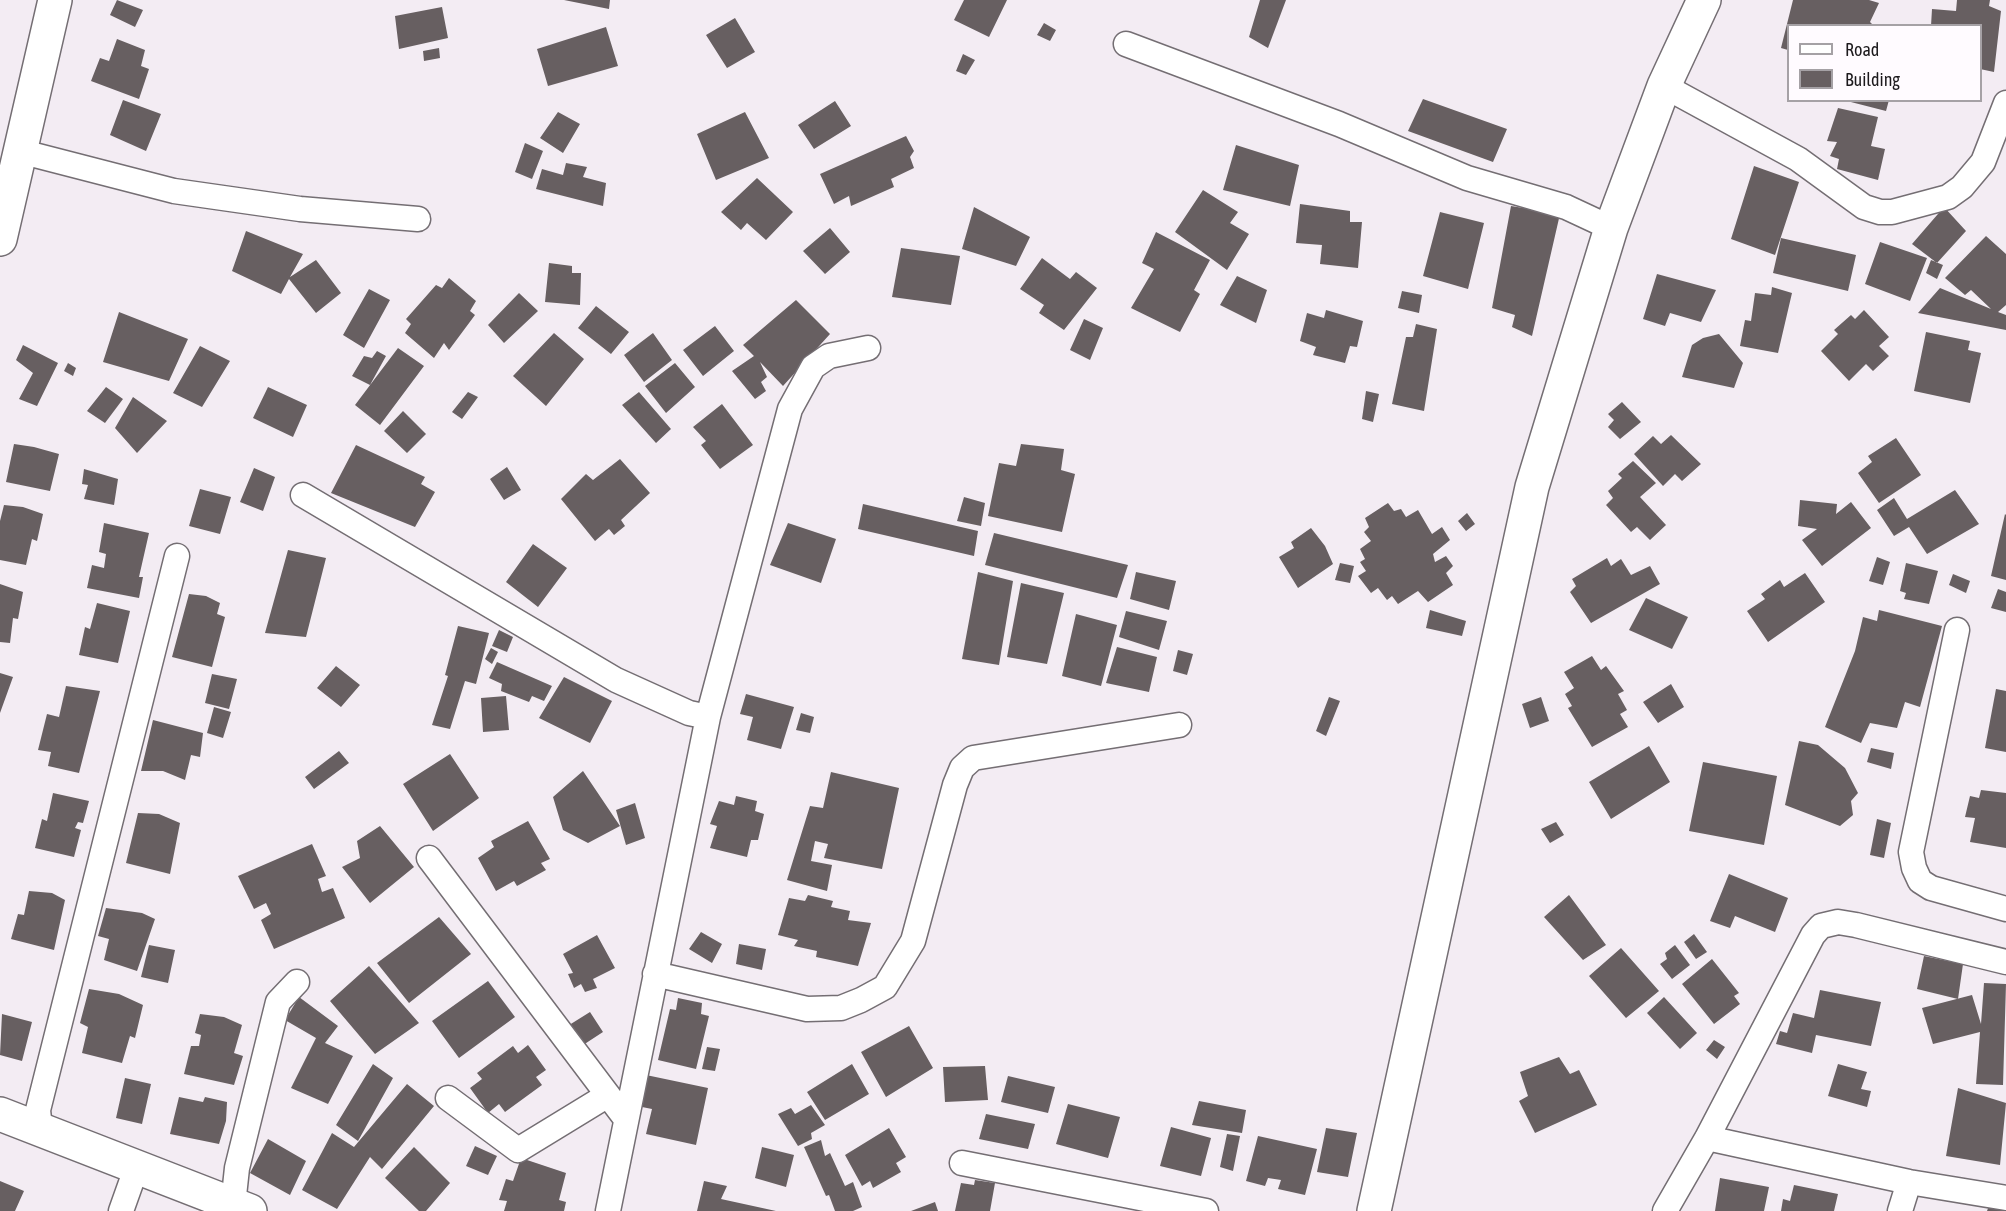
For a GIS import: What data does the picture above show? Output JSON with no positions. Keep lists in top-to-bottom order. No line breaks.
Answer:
{"legend":["Road","Building"]}
